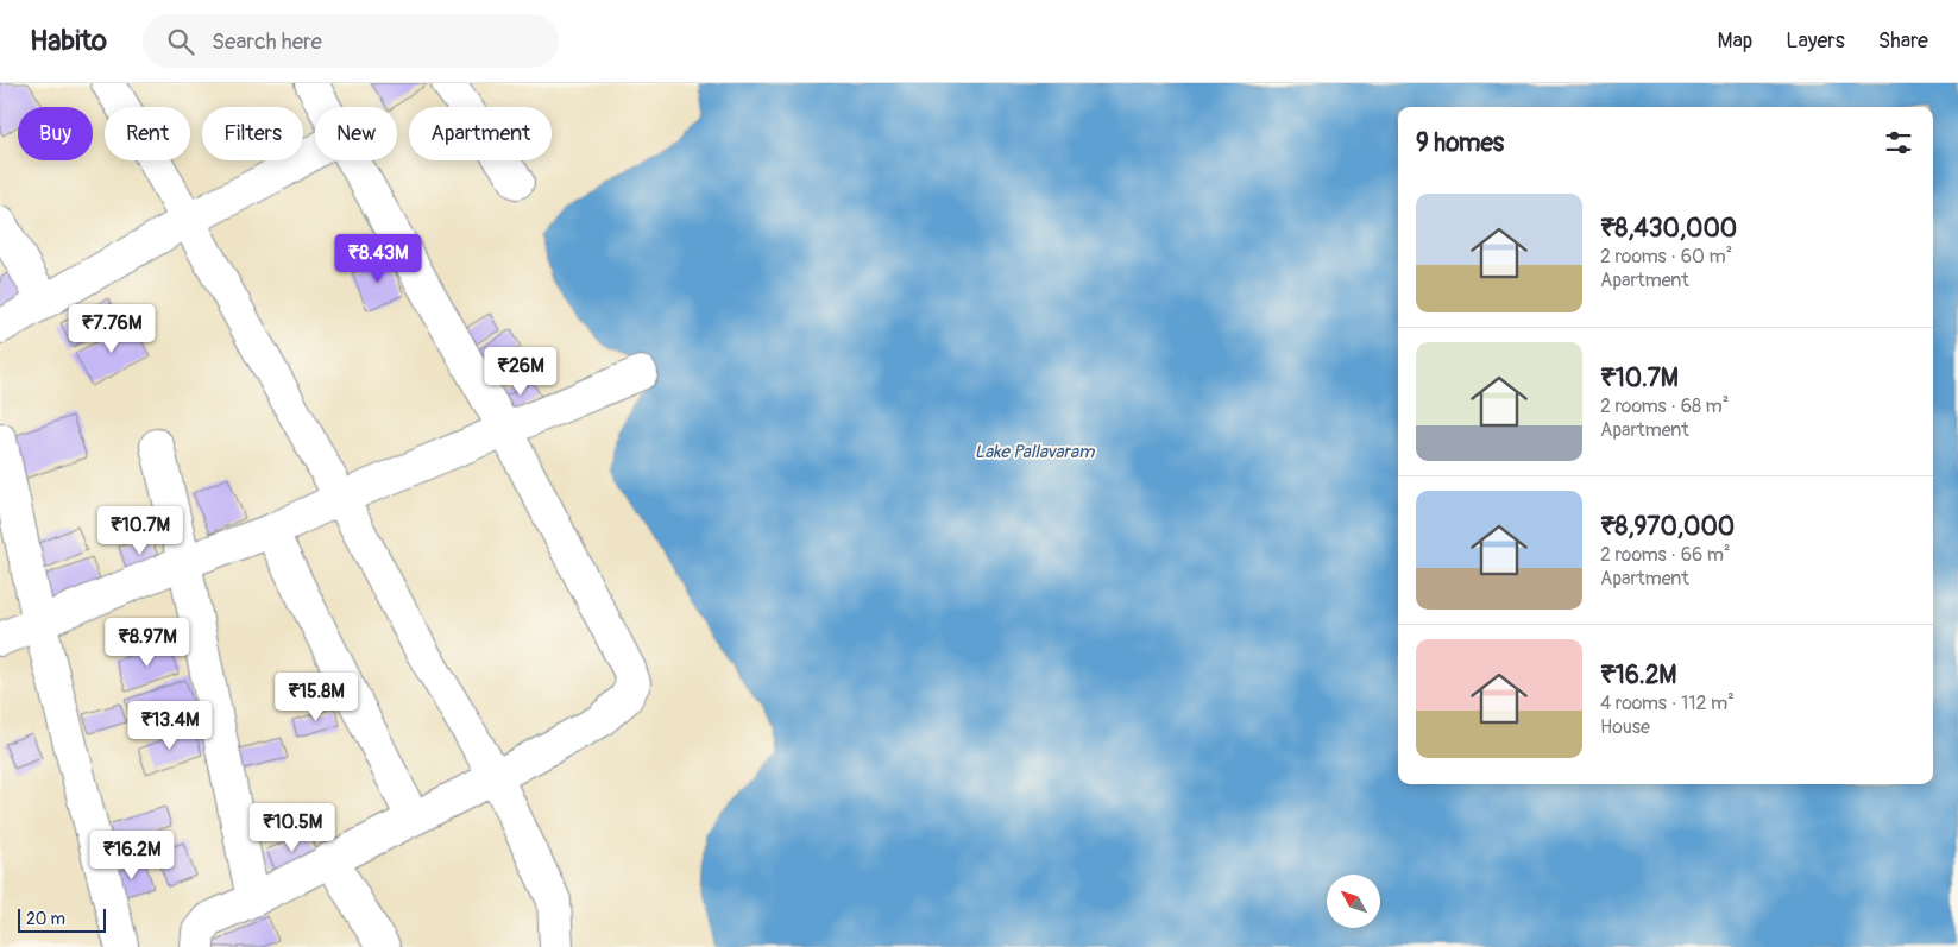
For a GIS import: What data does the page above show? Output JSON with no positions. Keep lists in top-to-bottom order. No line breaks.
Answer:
{"water":["Lake Pallavaram"],"scale_bar":"20 m","north":"top left","page":{"header":"Habito","search":"Search here","nav":["Map","Layers","Share"],"chip":["Buy","Rent","Filters","New","Apartment"],"heading":"9 homes","list":[{"name":"₹8,430,000","note":"2 rooms · 60 m² · Apartment"},{"name":"₹10.7M","note":"2 rooms · 68 m² · Apartment"},{"name":"₹8,970,000","note":"2 rooms · 66 m² · Apartment"},{"name":"₹16.2M","note":"4 rooms · 112 m² · House"}],"price":["₹8.43M","₹7.76M","₹26M","₹10.7M","₹8.97M","₹15.8M","₹13.4M","₹10.5M","₹16.2M"],"scale":"20 m"}}
